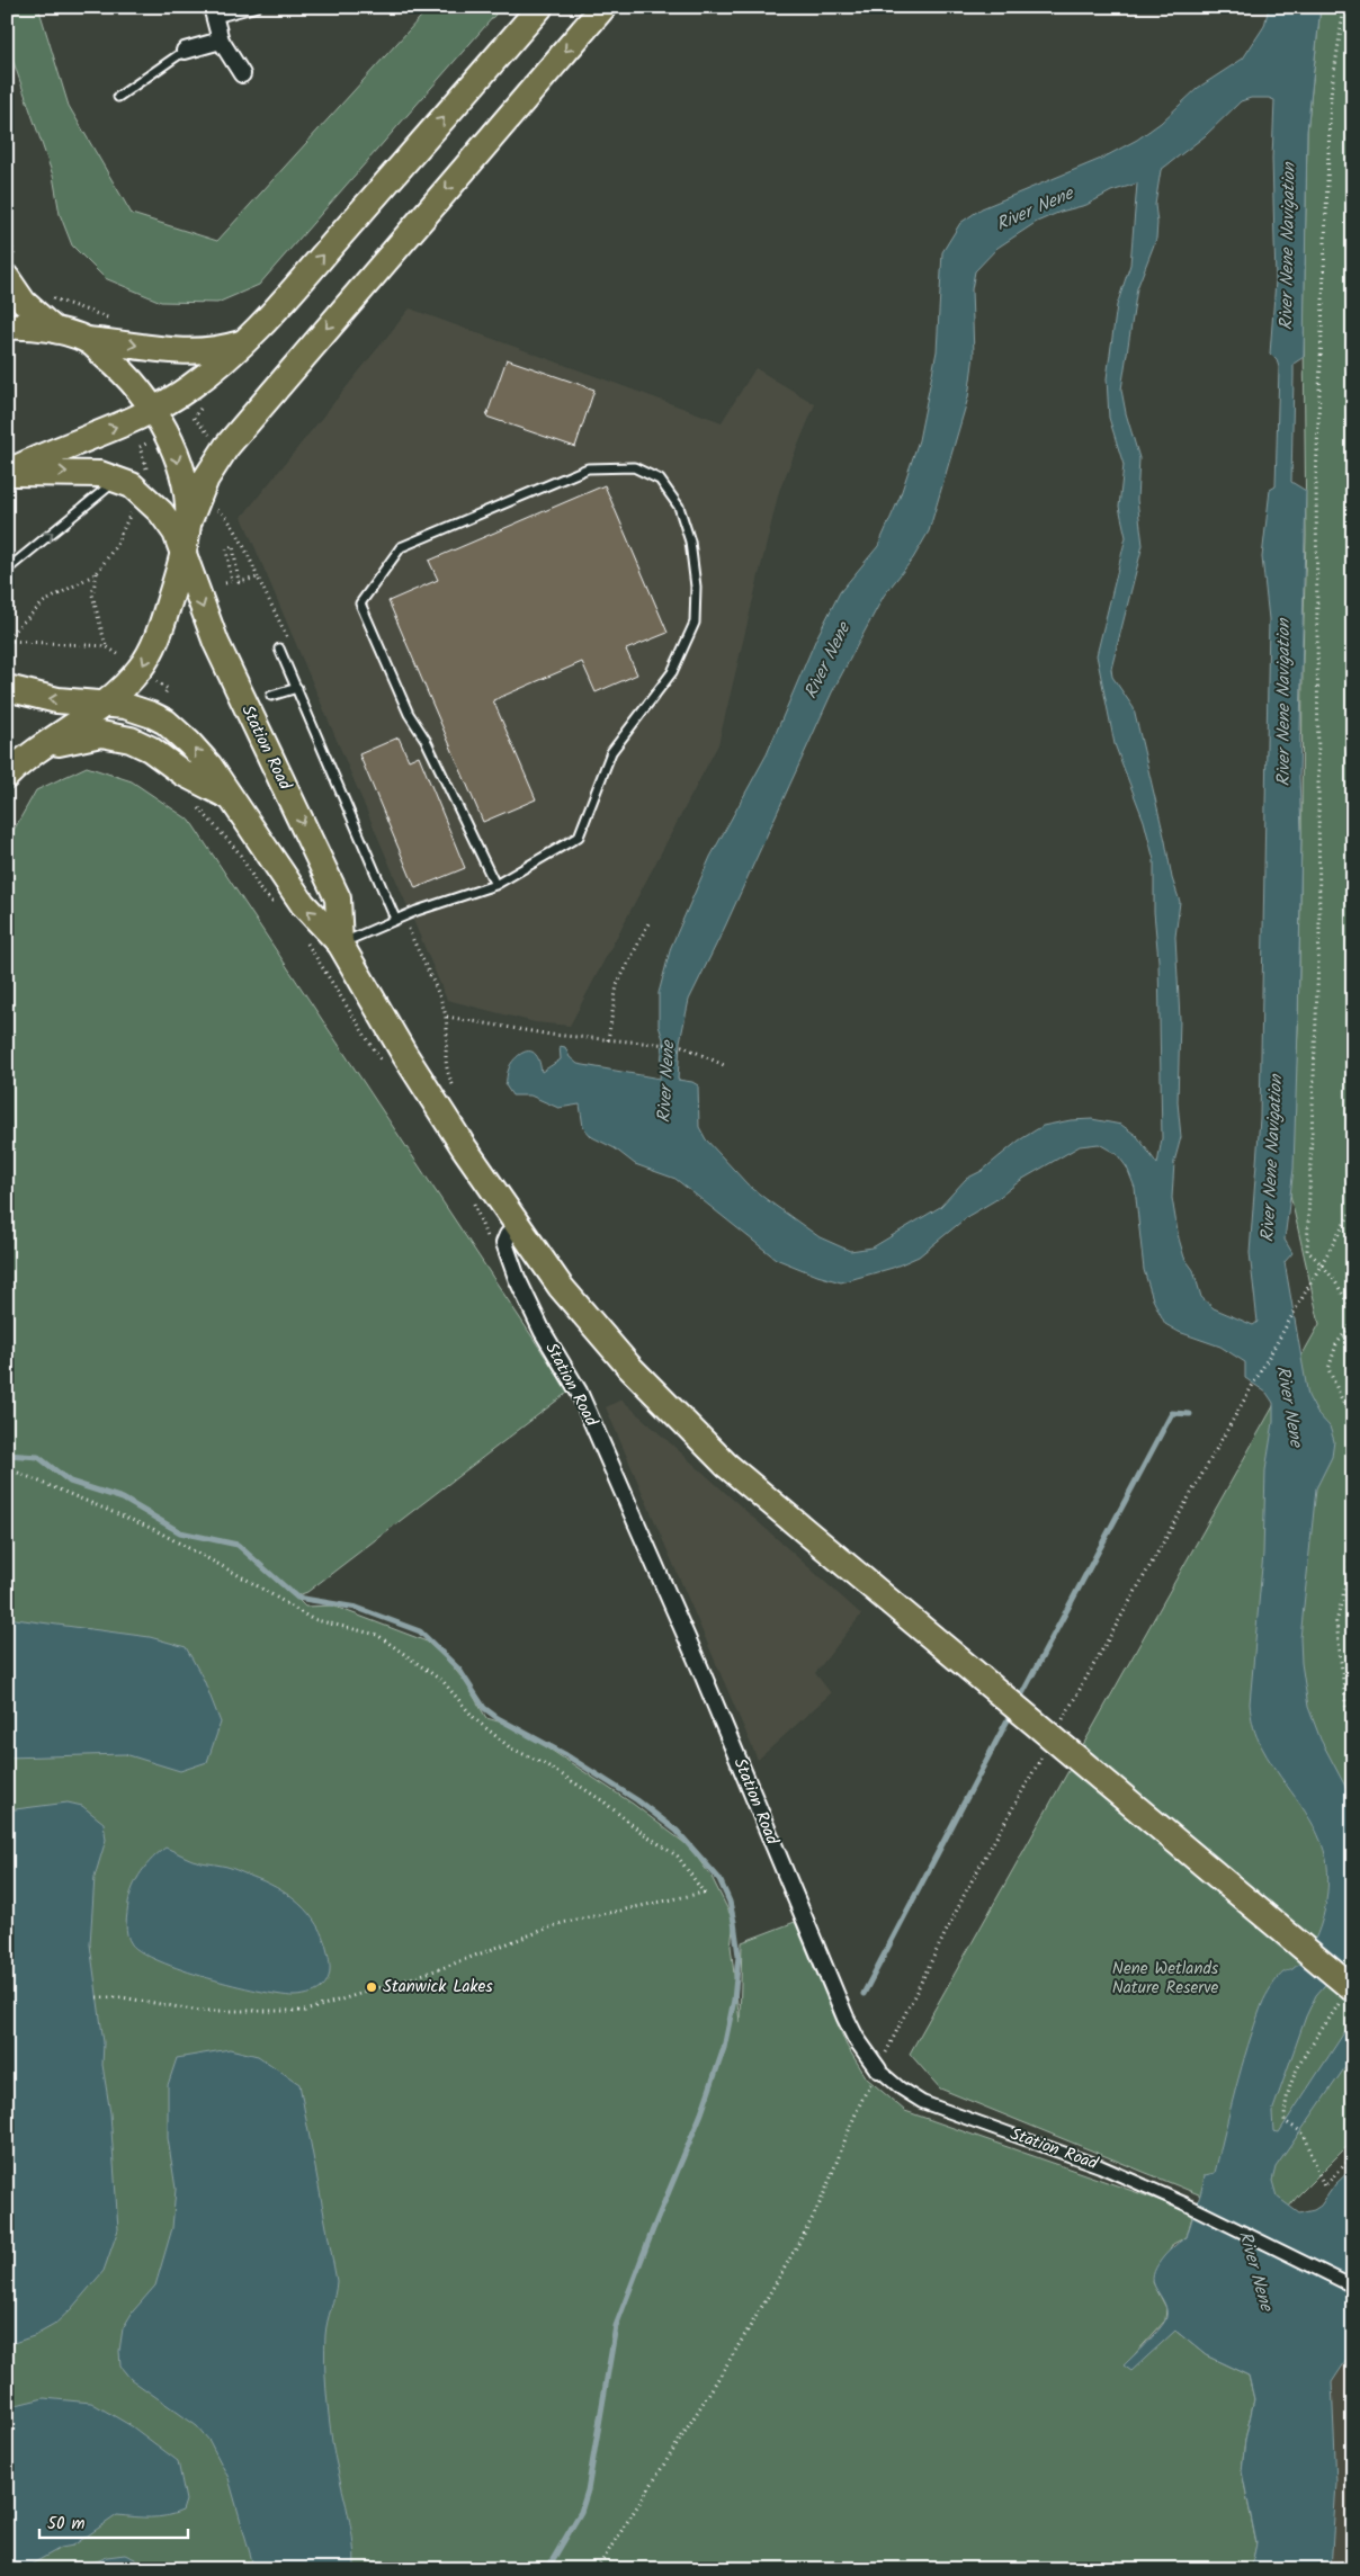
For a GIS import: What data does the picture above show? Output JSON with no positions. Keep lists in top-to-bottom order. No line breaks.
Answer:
{"streets":{"highway":["Station Road"]},"water":["River Nene","River Nene Navigation"],"parks":["Nene Wetlands Nature Reserve"],"places":["Stanwick Lakes"],"scale_bar":"50 m"}
